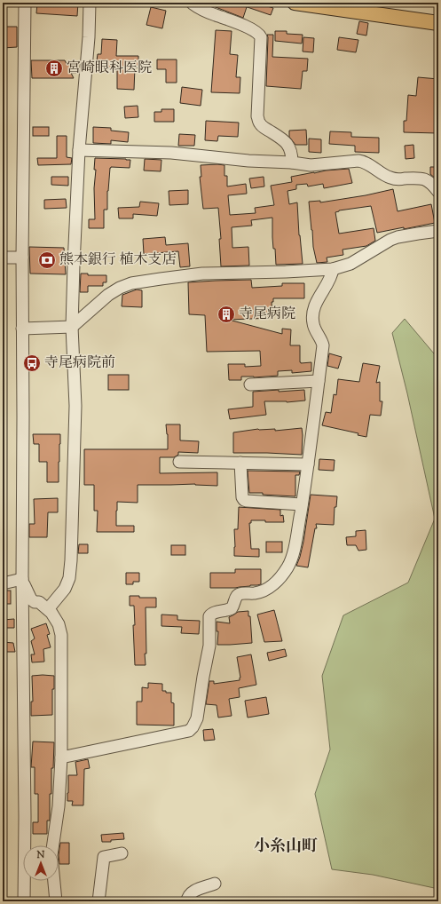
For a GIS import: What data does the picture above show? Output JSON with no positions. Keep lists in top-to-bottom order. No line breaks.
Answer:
{"districts":["小糸山町"],"places":{"building":["宮崎眼科医院","寺尾病院"],"bank":["熊本銀行 植木支店"],"bus stop":["寺尾病院前"]},"north":"top"}
